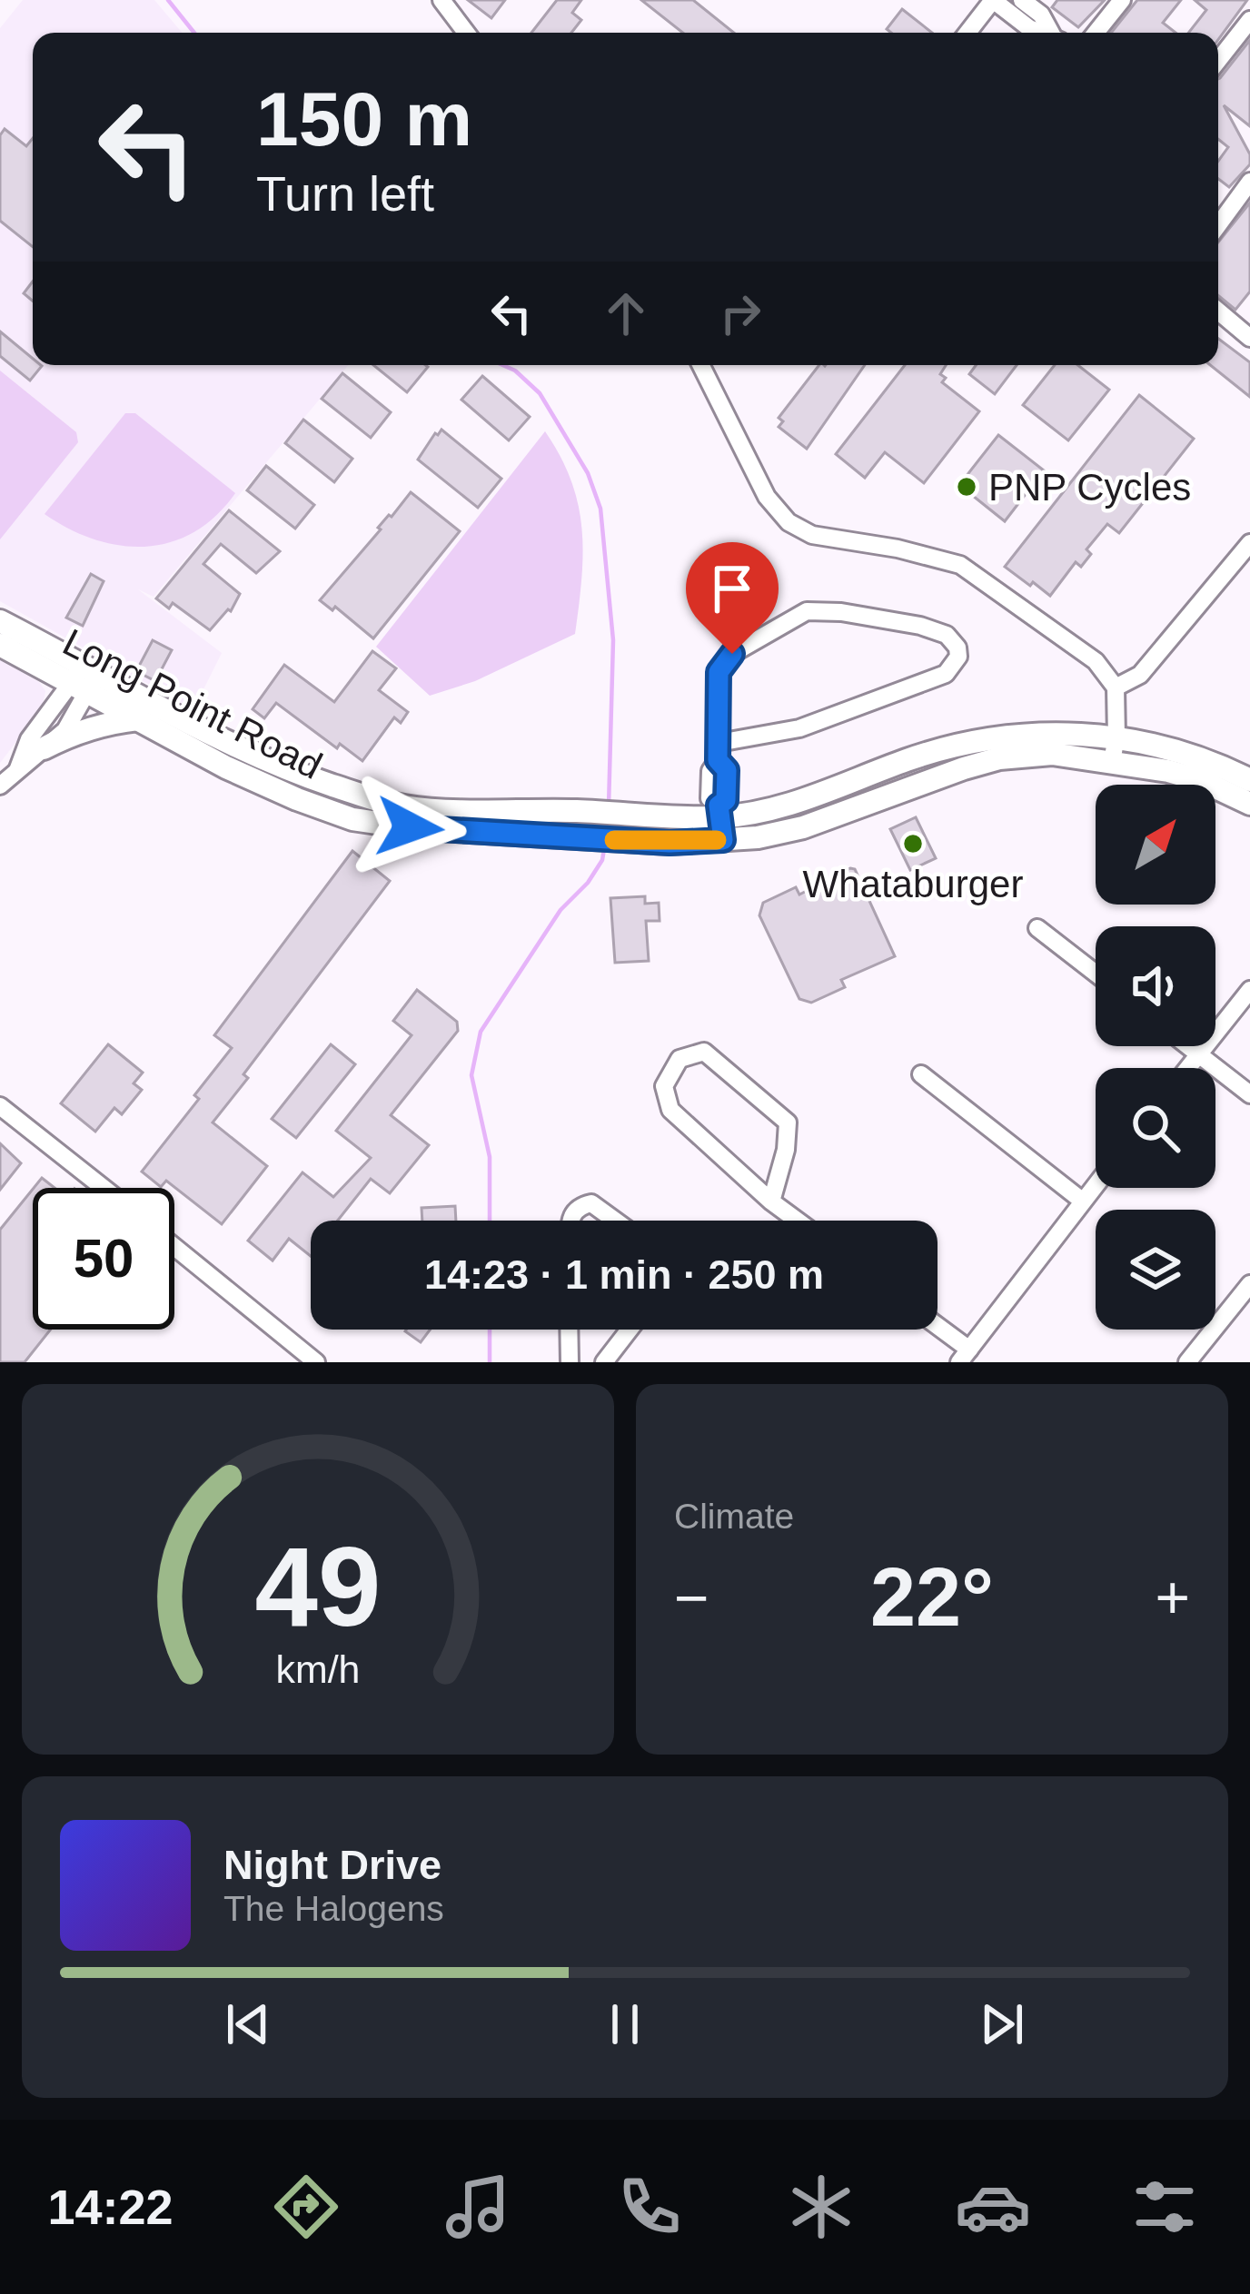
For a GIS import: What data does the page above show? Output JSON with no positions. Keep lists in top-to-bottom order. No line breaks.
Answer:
{"streets":{"main road":["Long Point Road"]},"places":["PNP Cycles","Whataburger"],"north":"top right","page":{"turn":["150 m","Turn left"],"limit":"50","trip":"14:23 · 1 min · 250 m","tile":"Climate","heat":["−","22°","+"],"song":["Night Drive","The Halogens"],"tabs":"14:22","gauge":["49","km/h"]}}
